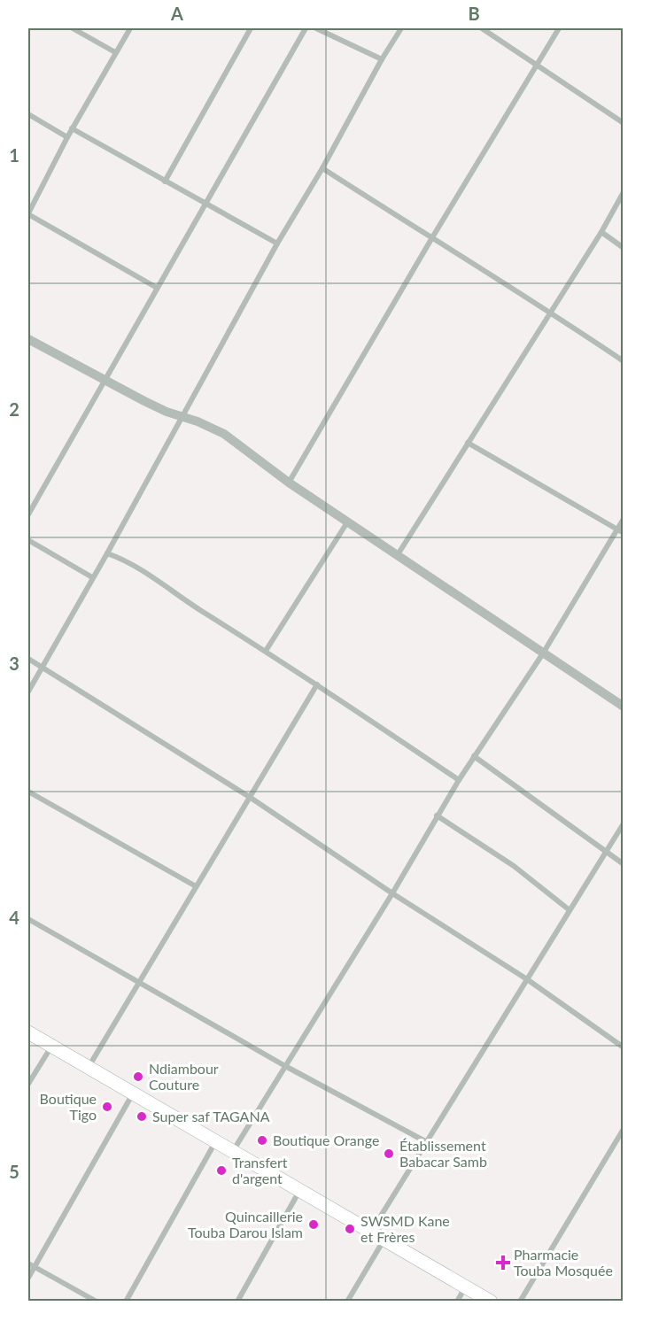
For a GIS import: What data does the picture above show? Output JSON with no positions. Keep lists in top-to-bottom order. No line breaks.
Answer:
{"places":{"other":["Ndiambour Couture","Boutique Tigo","Super saf TAGANA","Boutique Orange","Établissement Babacar Samb","Transfert d'argent","Quincaillerie Touba Darou Islam","SWSMD Kane et Frères"],"health":["Pharmacie Touba Mosquée"]},"grid":{"columns":["A","B"],"rows":["1","2","3","4","5"]}}
